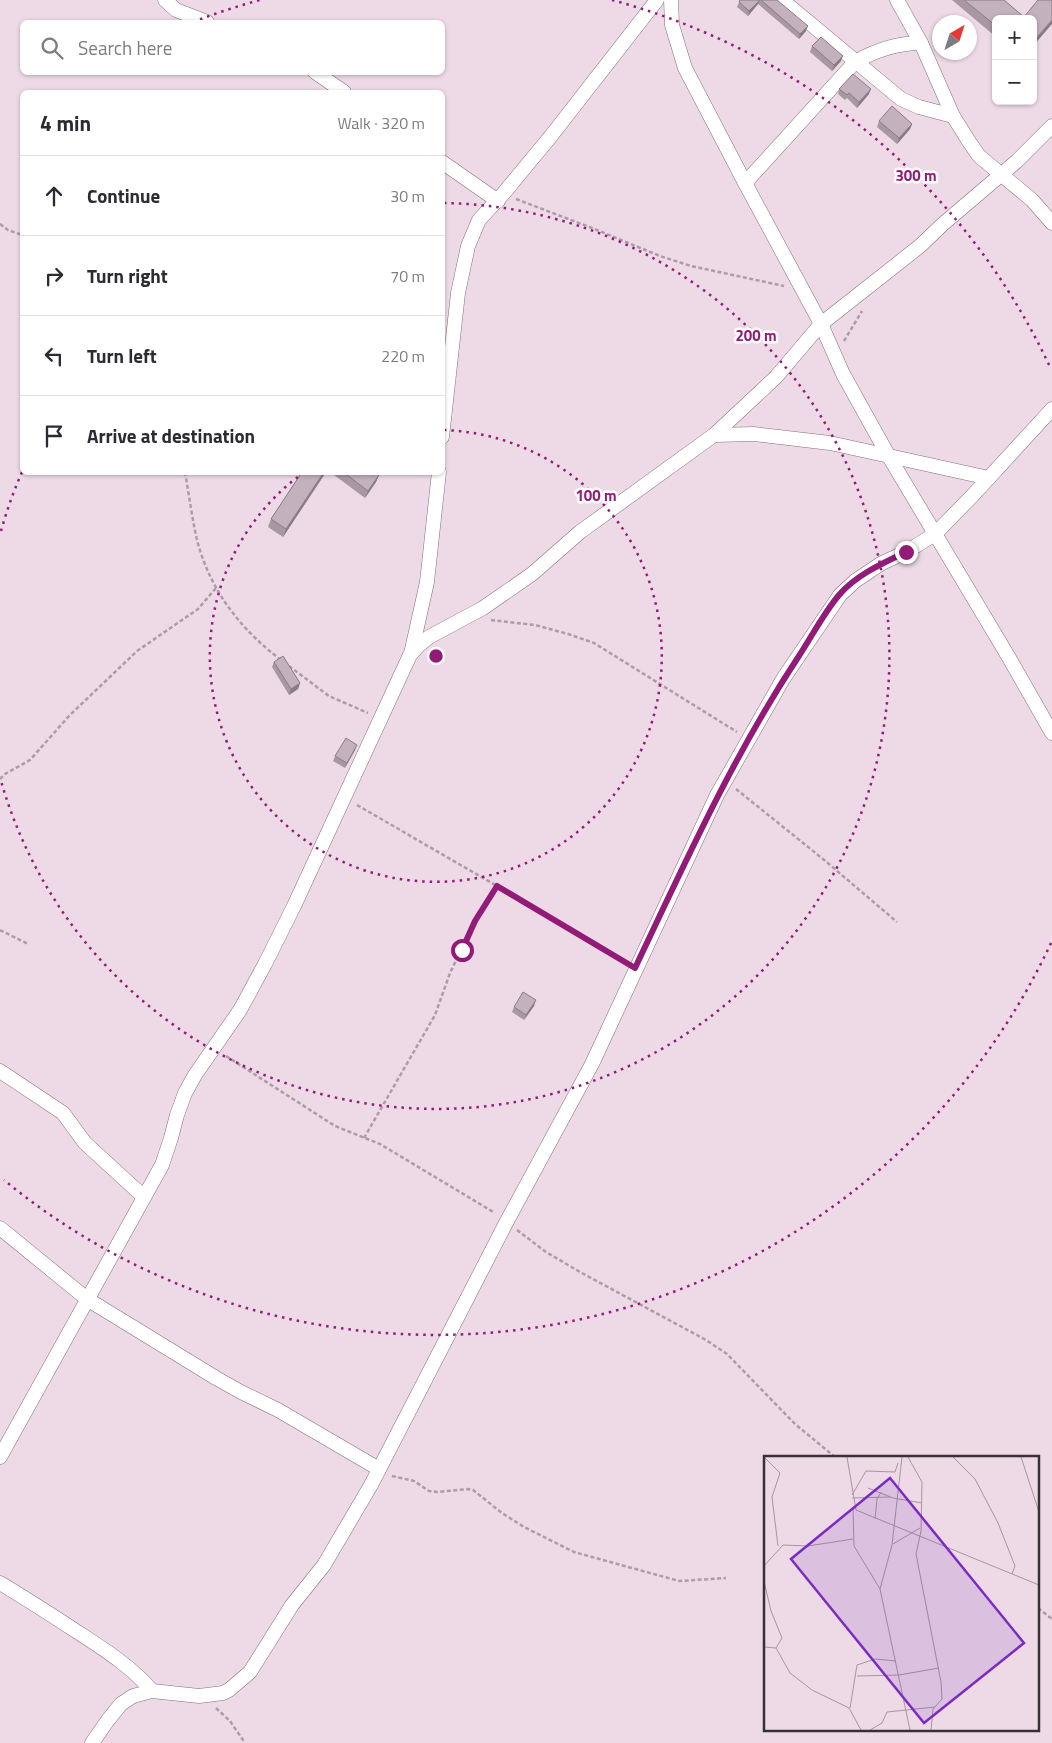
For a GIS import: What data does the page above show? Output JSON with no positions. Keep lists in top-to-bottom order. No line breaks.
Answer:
{"north":"top right","page":{"map_buttons":["+","−"],"search":"Search here","heading":["4 min","Walk · 320 m"],"list":[["Continue","30 m"],["Turn right","70 m"],["Turn left","220 m"],"Arrive at destination"]},"rings":["300 m","200 m","100 m"]}
